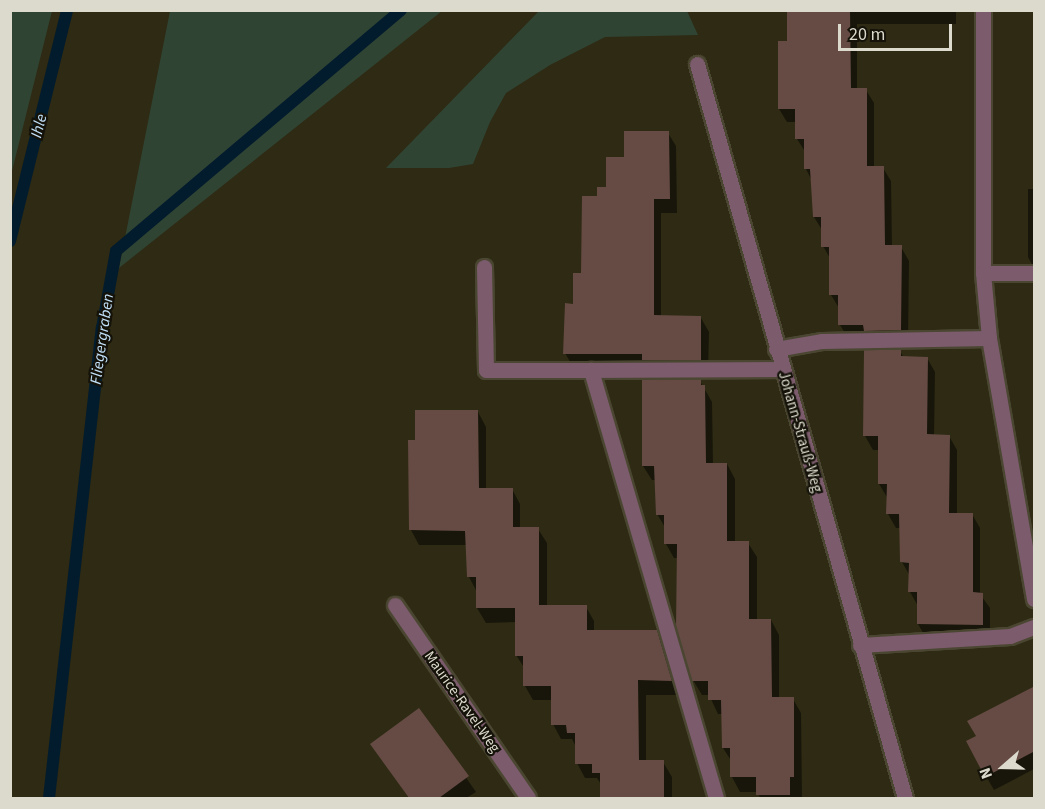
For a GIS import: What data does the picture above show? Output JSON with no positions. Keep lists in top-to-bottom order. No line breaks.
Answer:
{"streets":{"street":["Johann-Strauß-Weg","Maurice-Ravel-Weg"]},"water":["Ihle","Fliegergraben"],"scale_bar":"20 m","north":"left"}
